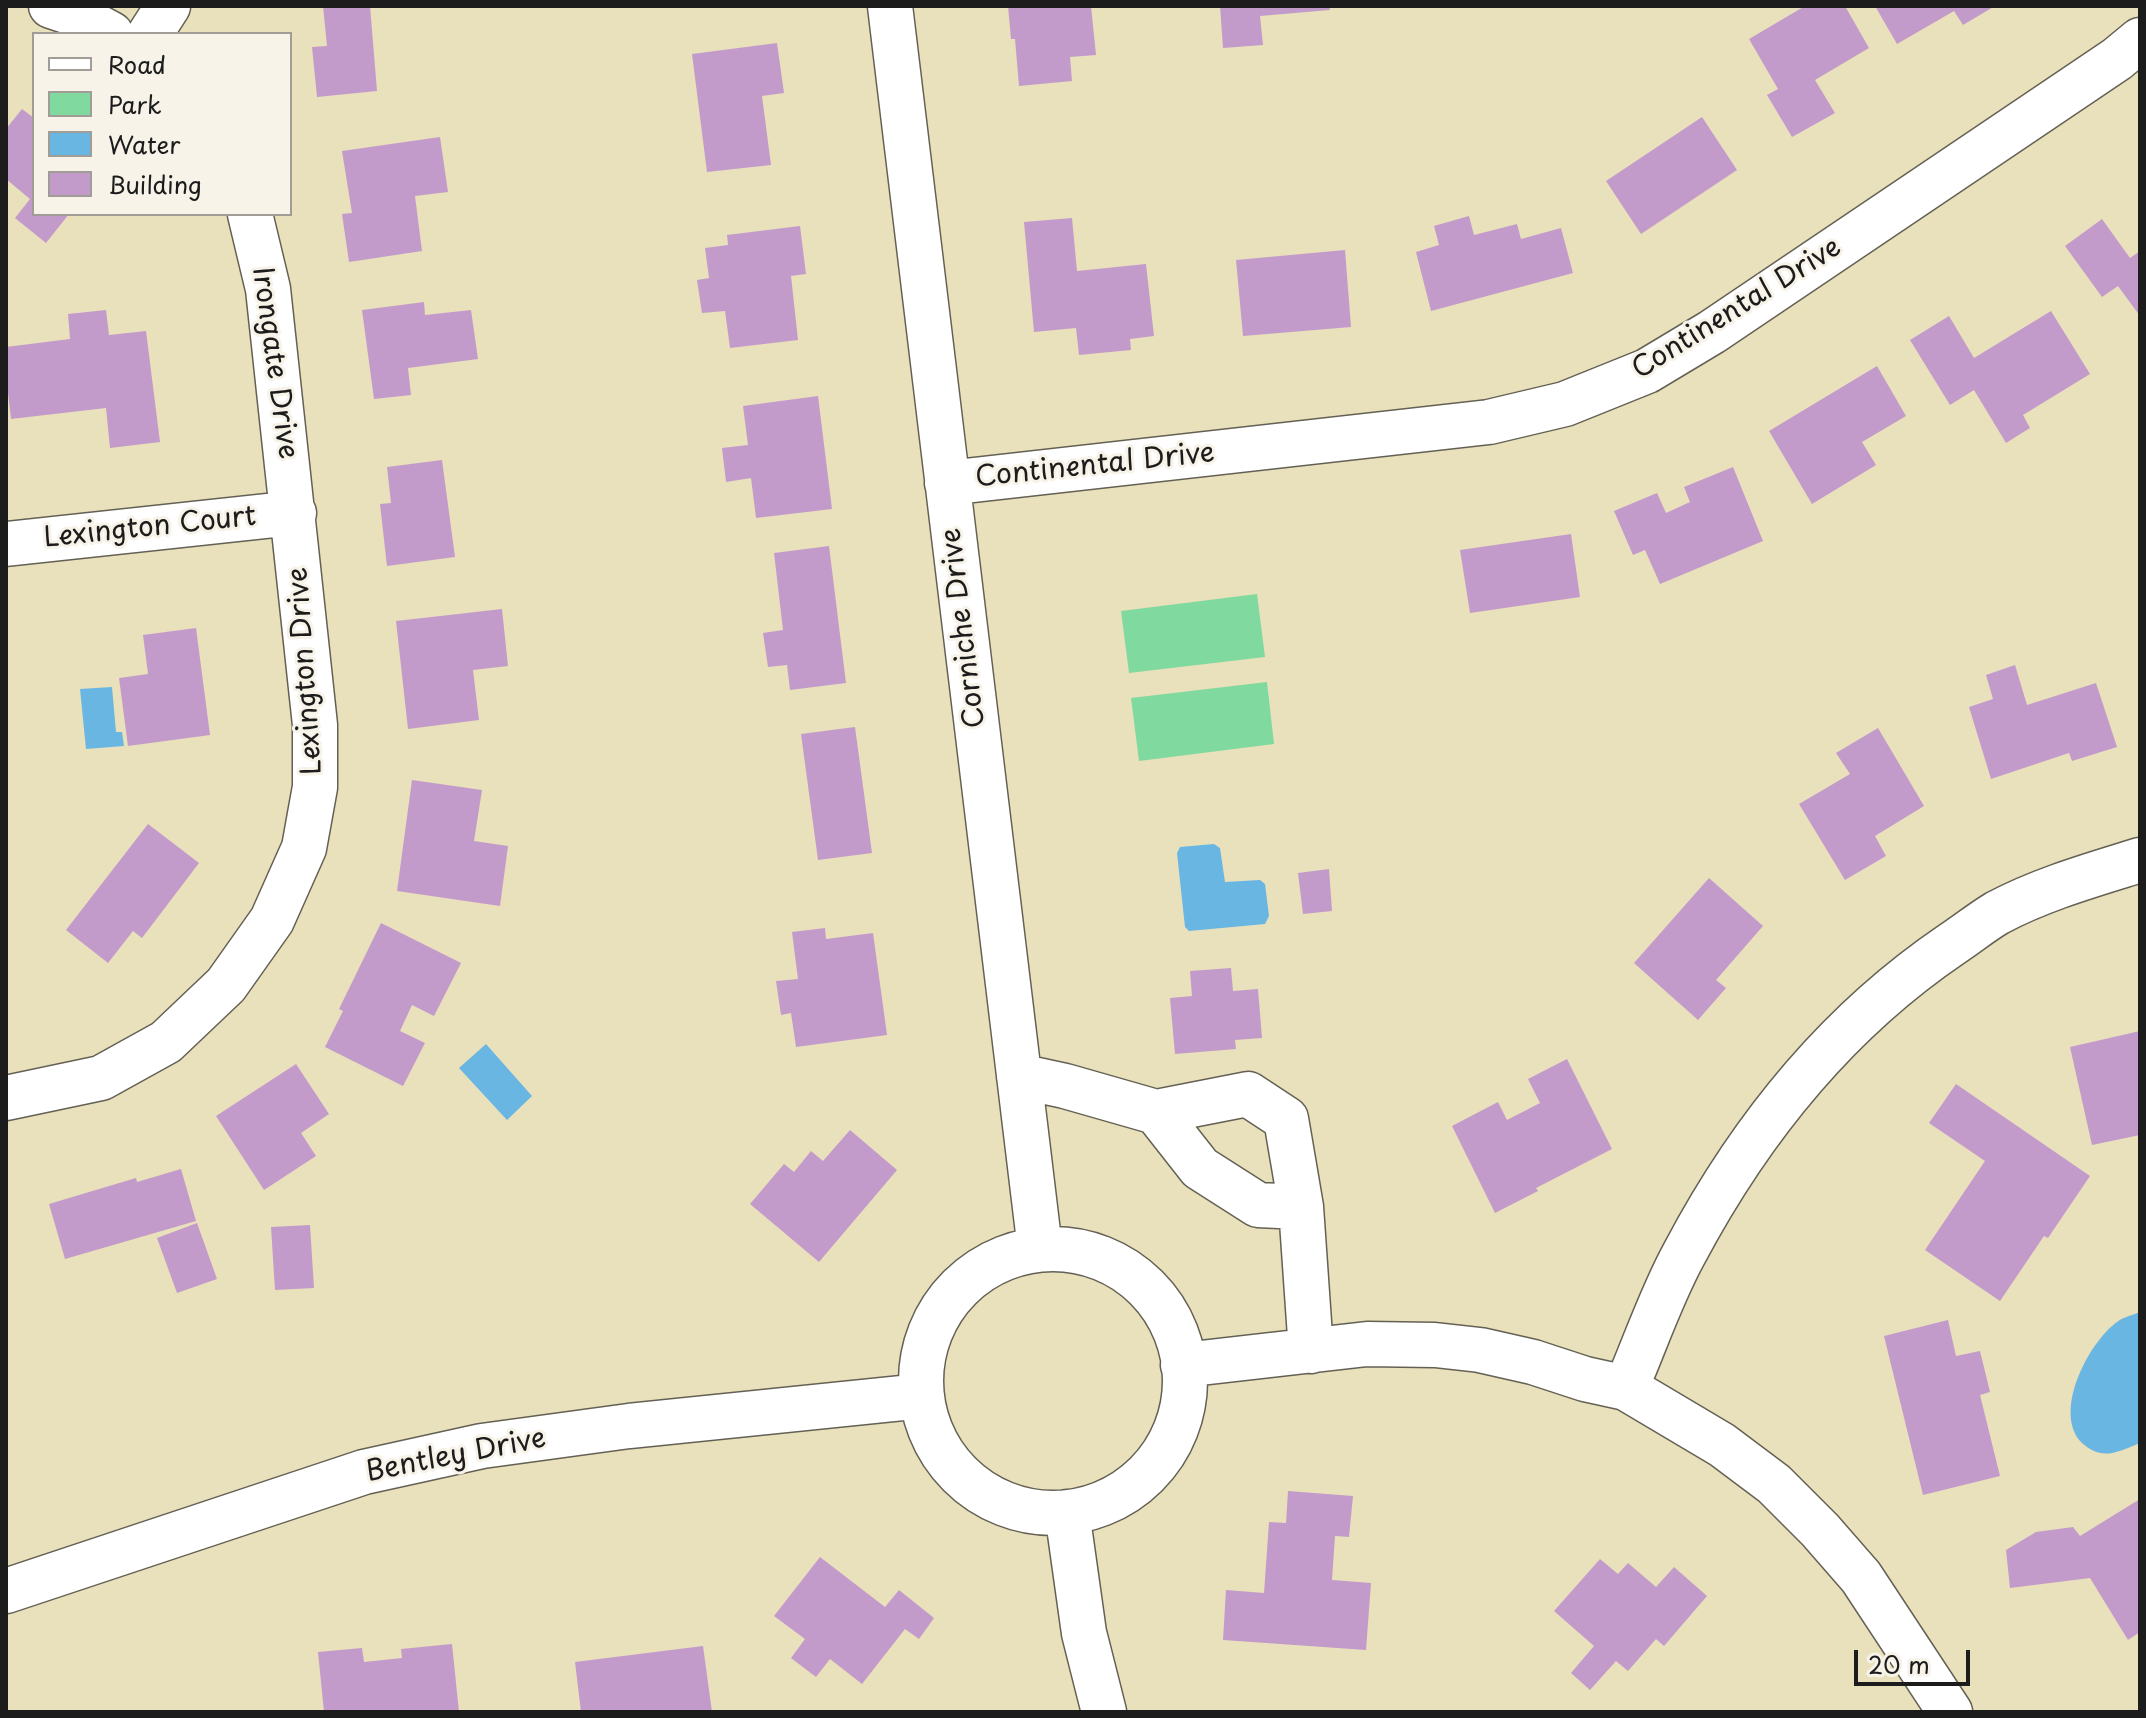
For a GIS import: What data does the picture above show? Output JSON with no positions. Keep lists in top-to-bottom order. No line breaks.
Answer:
{"streets":{"street":["Continental Drive","Irongate Drive","Lexington Court","Corniche Drive","Lexington Drive","Bentley Drive"]},"crossings":[["Continental Drive","Corniche Drive"],["Irongate Drive","Lexington Court"],["Irongate Drive","Lexington Drive"],["Lexington Court","Lexington Drive"],["Corniche Drive","Bentley Drive"]],"legend":["Road","Park","Water","Building"],"scale_bar":"20 m"}
